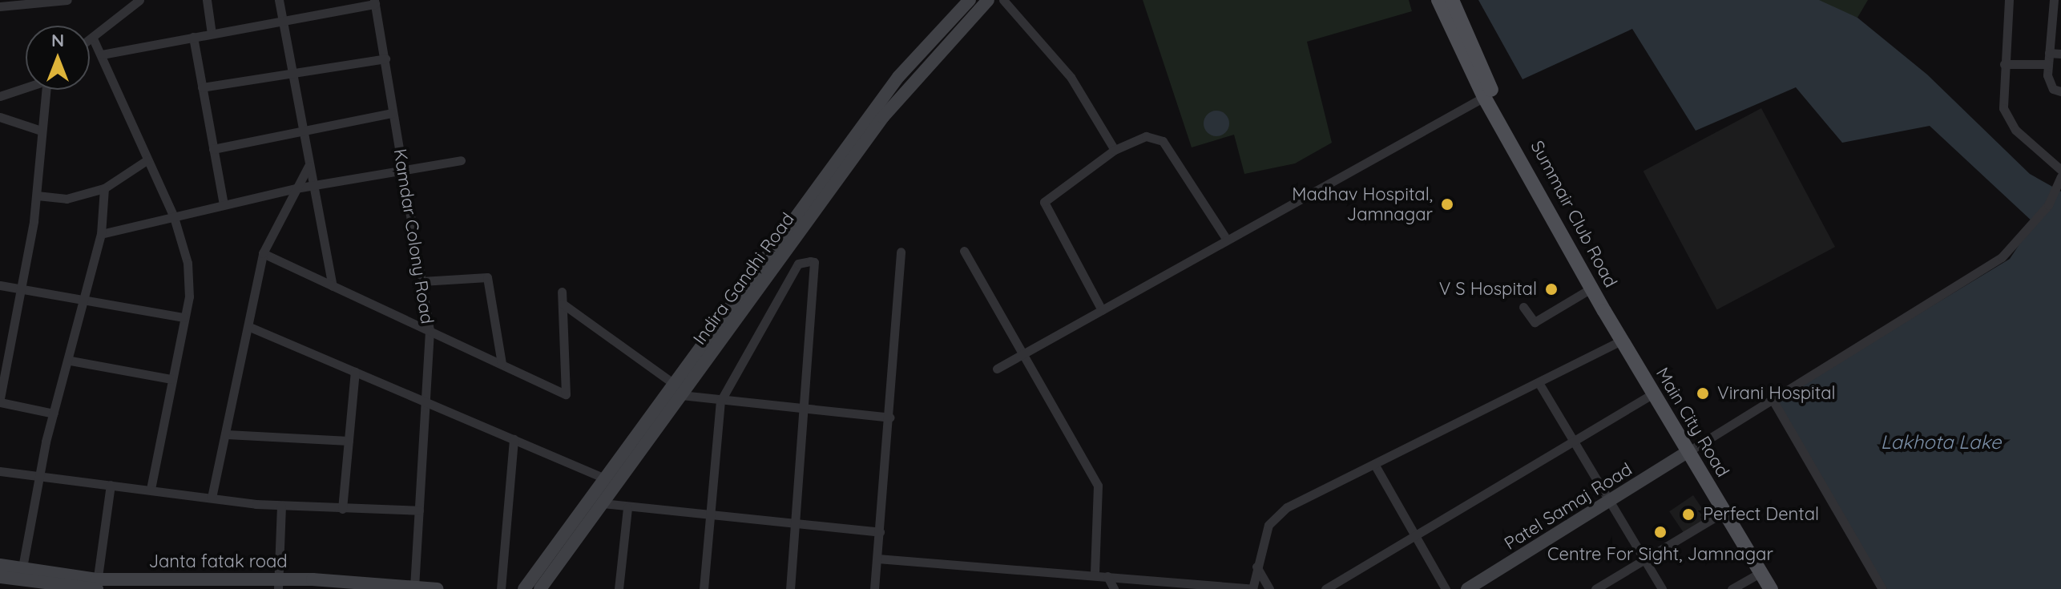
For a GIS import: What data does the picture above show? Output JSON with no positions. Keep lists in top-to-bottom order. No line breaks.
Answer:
{"streets":{"main road":["Summair Club Road","Indira Gandhi Road","Main City Road","Patel Samaj Road","Janta fatak road"],"street":["Kamdar Colony Road"]},"crossings":[["Summair Club Road","Main City Road"],["Kamdar Colony Road","Janta fatak road"],["Main City Road","Patel Samaj Road"]],"water":["Lakhota Lake"],"places":["Madhav Hospital, Jamnagar","V S Hospital","Virani Hospital","Perfect Dental","Centre For Sight, Jamnagar"],"north":"top"}
